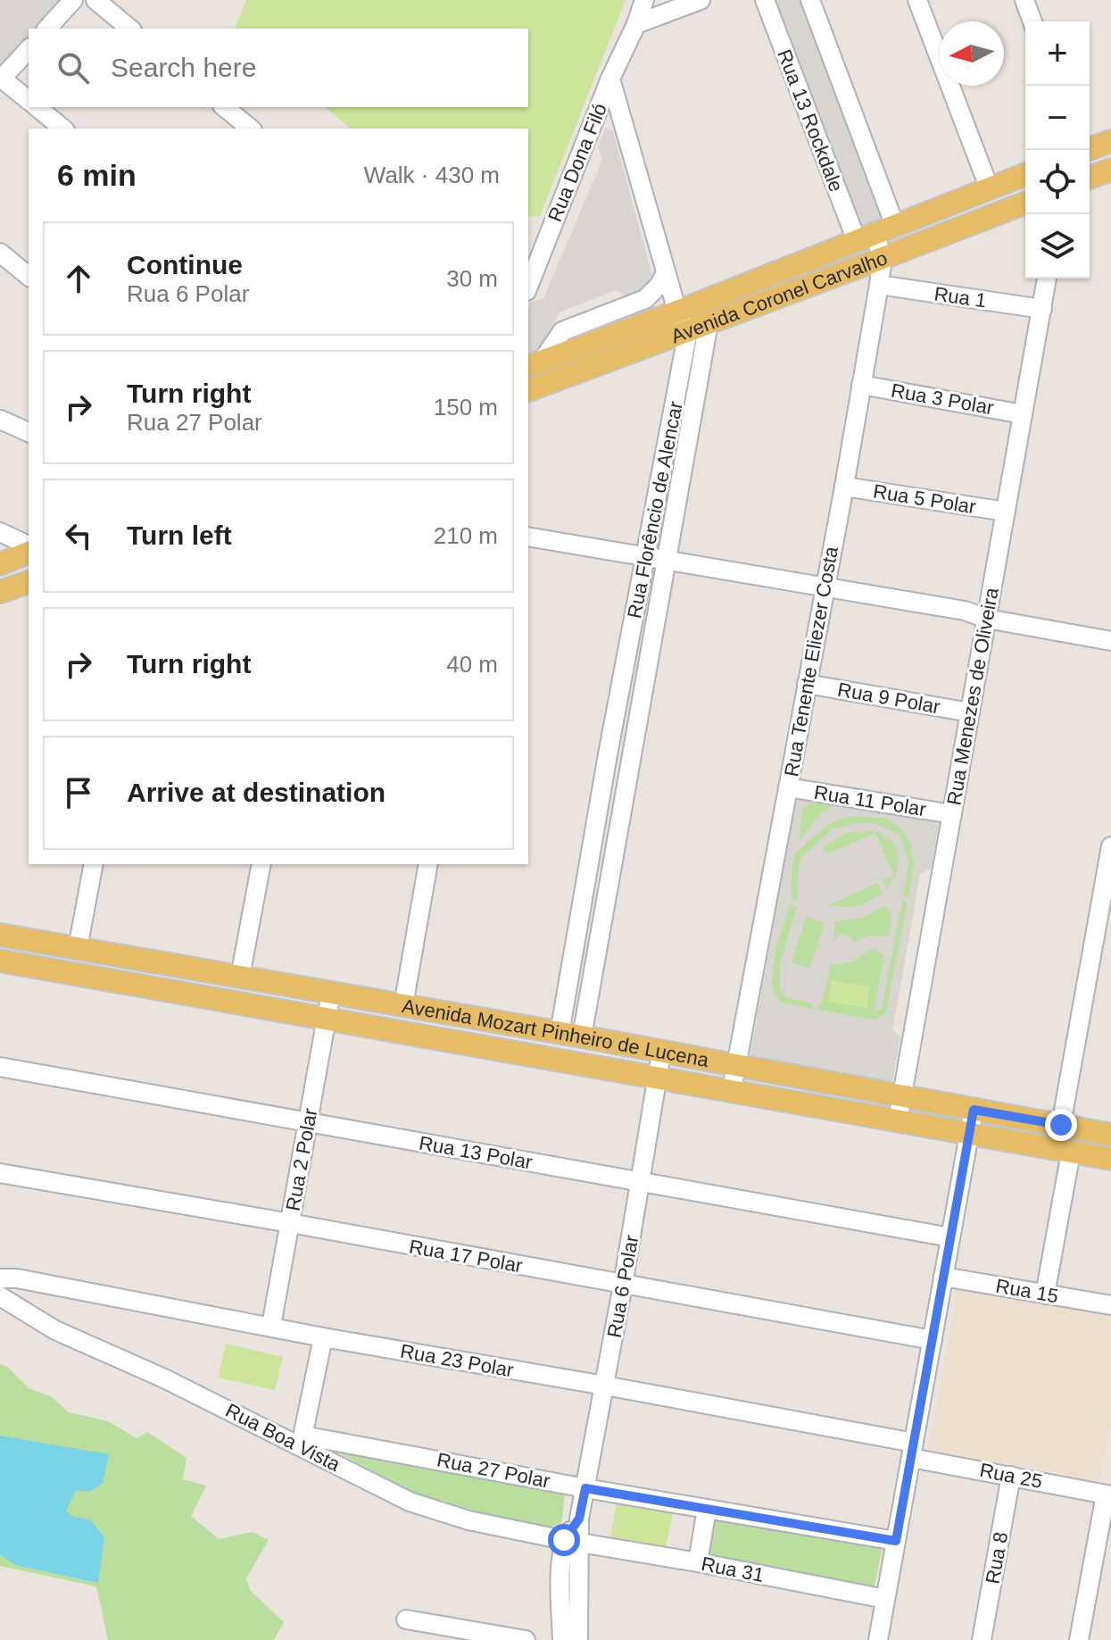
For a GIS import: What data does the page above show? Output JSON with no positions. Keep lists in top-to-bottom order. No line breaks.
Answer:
{"streets":{"main road":["Avenida Coronel Carvalho","Avenida Mozart Pinheiro de Lucena"],"street":["Rua 13 Rockdale","Rua Dona Filó","Rua 1","Rua 3 Polar","Rua 5 Polar","Rua Florêncio de Alencar","Rua Tenente Eliezer Costa","Rua Menezes de Oliveira","Rua 9 Polar","Rua 11 Polar","Rua 13 Polar","Rua 2 Polar","Rua 17 Polar","Rua 6 Polar","Rua 15","Rua 23 Polar","Rua Boa Vista","Rua 27 Polar","Rua 25","Rua 8","Rua 31"]},"crossings":[["Rua 13 Rockdale","Avenida Coronel Carvalho"],["Rua 13 Rockdale","Rua Tenente Eliezer Costa"],["Avenida Coronel Carvalho","Rua Florêncio de Alencar"],["Avenida Coronel Carvalho","Rua Tenente Eliezer Costa"],["Rua 1","Rua Tenente Eliezer Costa"],["Rua 1","Rua Menezes de Oliveira"],["Rua 3 Polar","Rua Tenente Eliezer Costa"],["Rua 3 Polar","Rua Menezes de Oliveira"],["Rua 5 Polar","Rua Tenente Eliezer Costa"],["Rua 5 Polar","Rua Menezes de Oliveira"],["Rua Florêncio de Alencar","Avenida Mozart Pinheiro de Lucena"],["Rua Tenente Eliezer Costa","Rua 9 Polar"],["Rua Tenente Eliezer Costa","Rua 11 Polar"],["Rua Tenente Eliezer Costa","Avenida Mozart Pinheiro de Lucena"],["Rua Menezes de Oliveira","Rua 9 Polar"],["Rua Menezes de Oliveira","Rua 11 Polar"],["Rua Menezes de Oliveira","Avenida Mozart Pinheiro de Lucena"],["Avenida Mozart Pinheiro de Lucena","Rua 2 Polar"],["Avenida Mozart Pinheiro de Lucena","Rua 6 Polar"],["Rua 13 Polar","Rua 2 Polar"],["Rua 13 Polar","Rua 6 Polar"],["Rua 2 Polar","Rua 17 Polar"],["Rua 2 Polar","Rua 23 Polar"],["Rua 17 Polar","Rua 6 Polar"],["Rua 6 Polar","Rua 23 Polar"],["Rua 6 Polar","Rua Boa Vista"],["Rua 6 Polar","Rua 27 Polar"],["Rua 6 Polar","Rua 31"],["Rua 23 Polar","Rua 25"],["Rua Boa Vista","Rua 27 Polar"],["Rua Boa Vista","Rua 31"],["Rua 25","Rua 8"]],"north":"left","page":{"map_buttons":["+","−"],"search":"Search here","heading":["6 min","Walk · 430 m"],"list":[["Continue","Rua 6 Polar","30 m"],["Turn right","Rua 27 Polar","150 m"],["Turn left","210 m"],["Turn right","40 m"],"Arrive at destination"]}}
